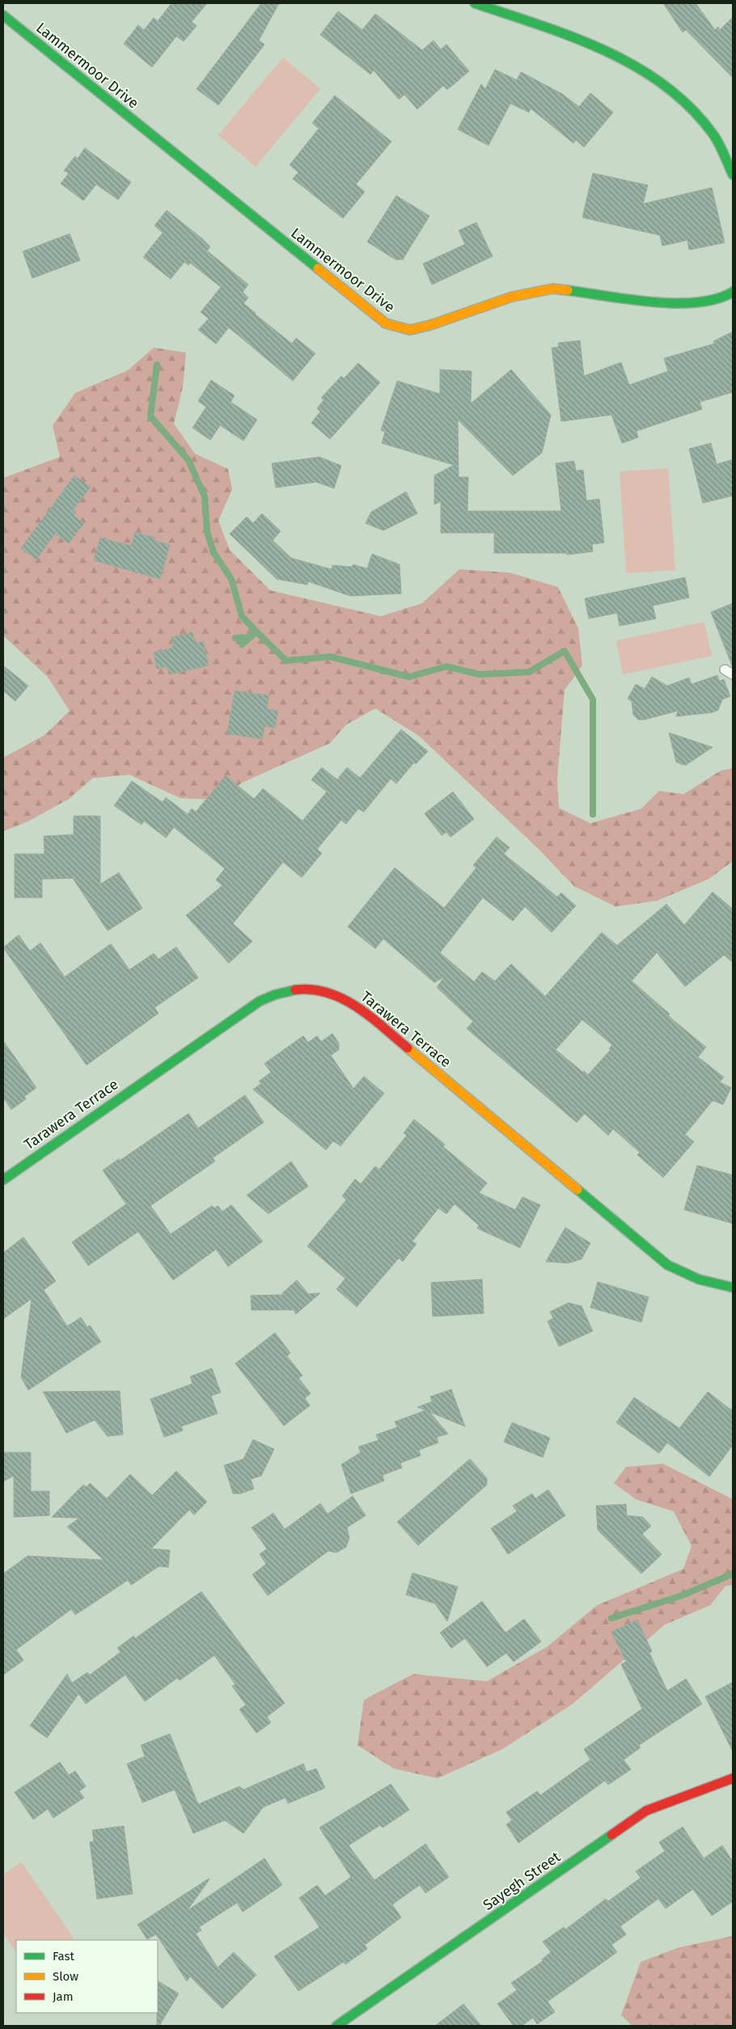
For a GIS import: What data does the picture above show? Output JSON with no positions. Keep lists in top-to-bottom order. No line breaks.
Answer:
{"streets":{"street":["Lammermoor Drive","Tarawera Terrace","Sayegh Street"]},"legend":["Fast","Slow","Jam"]}
